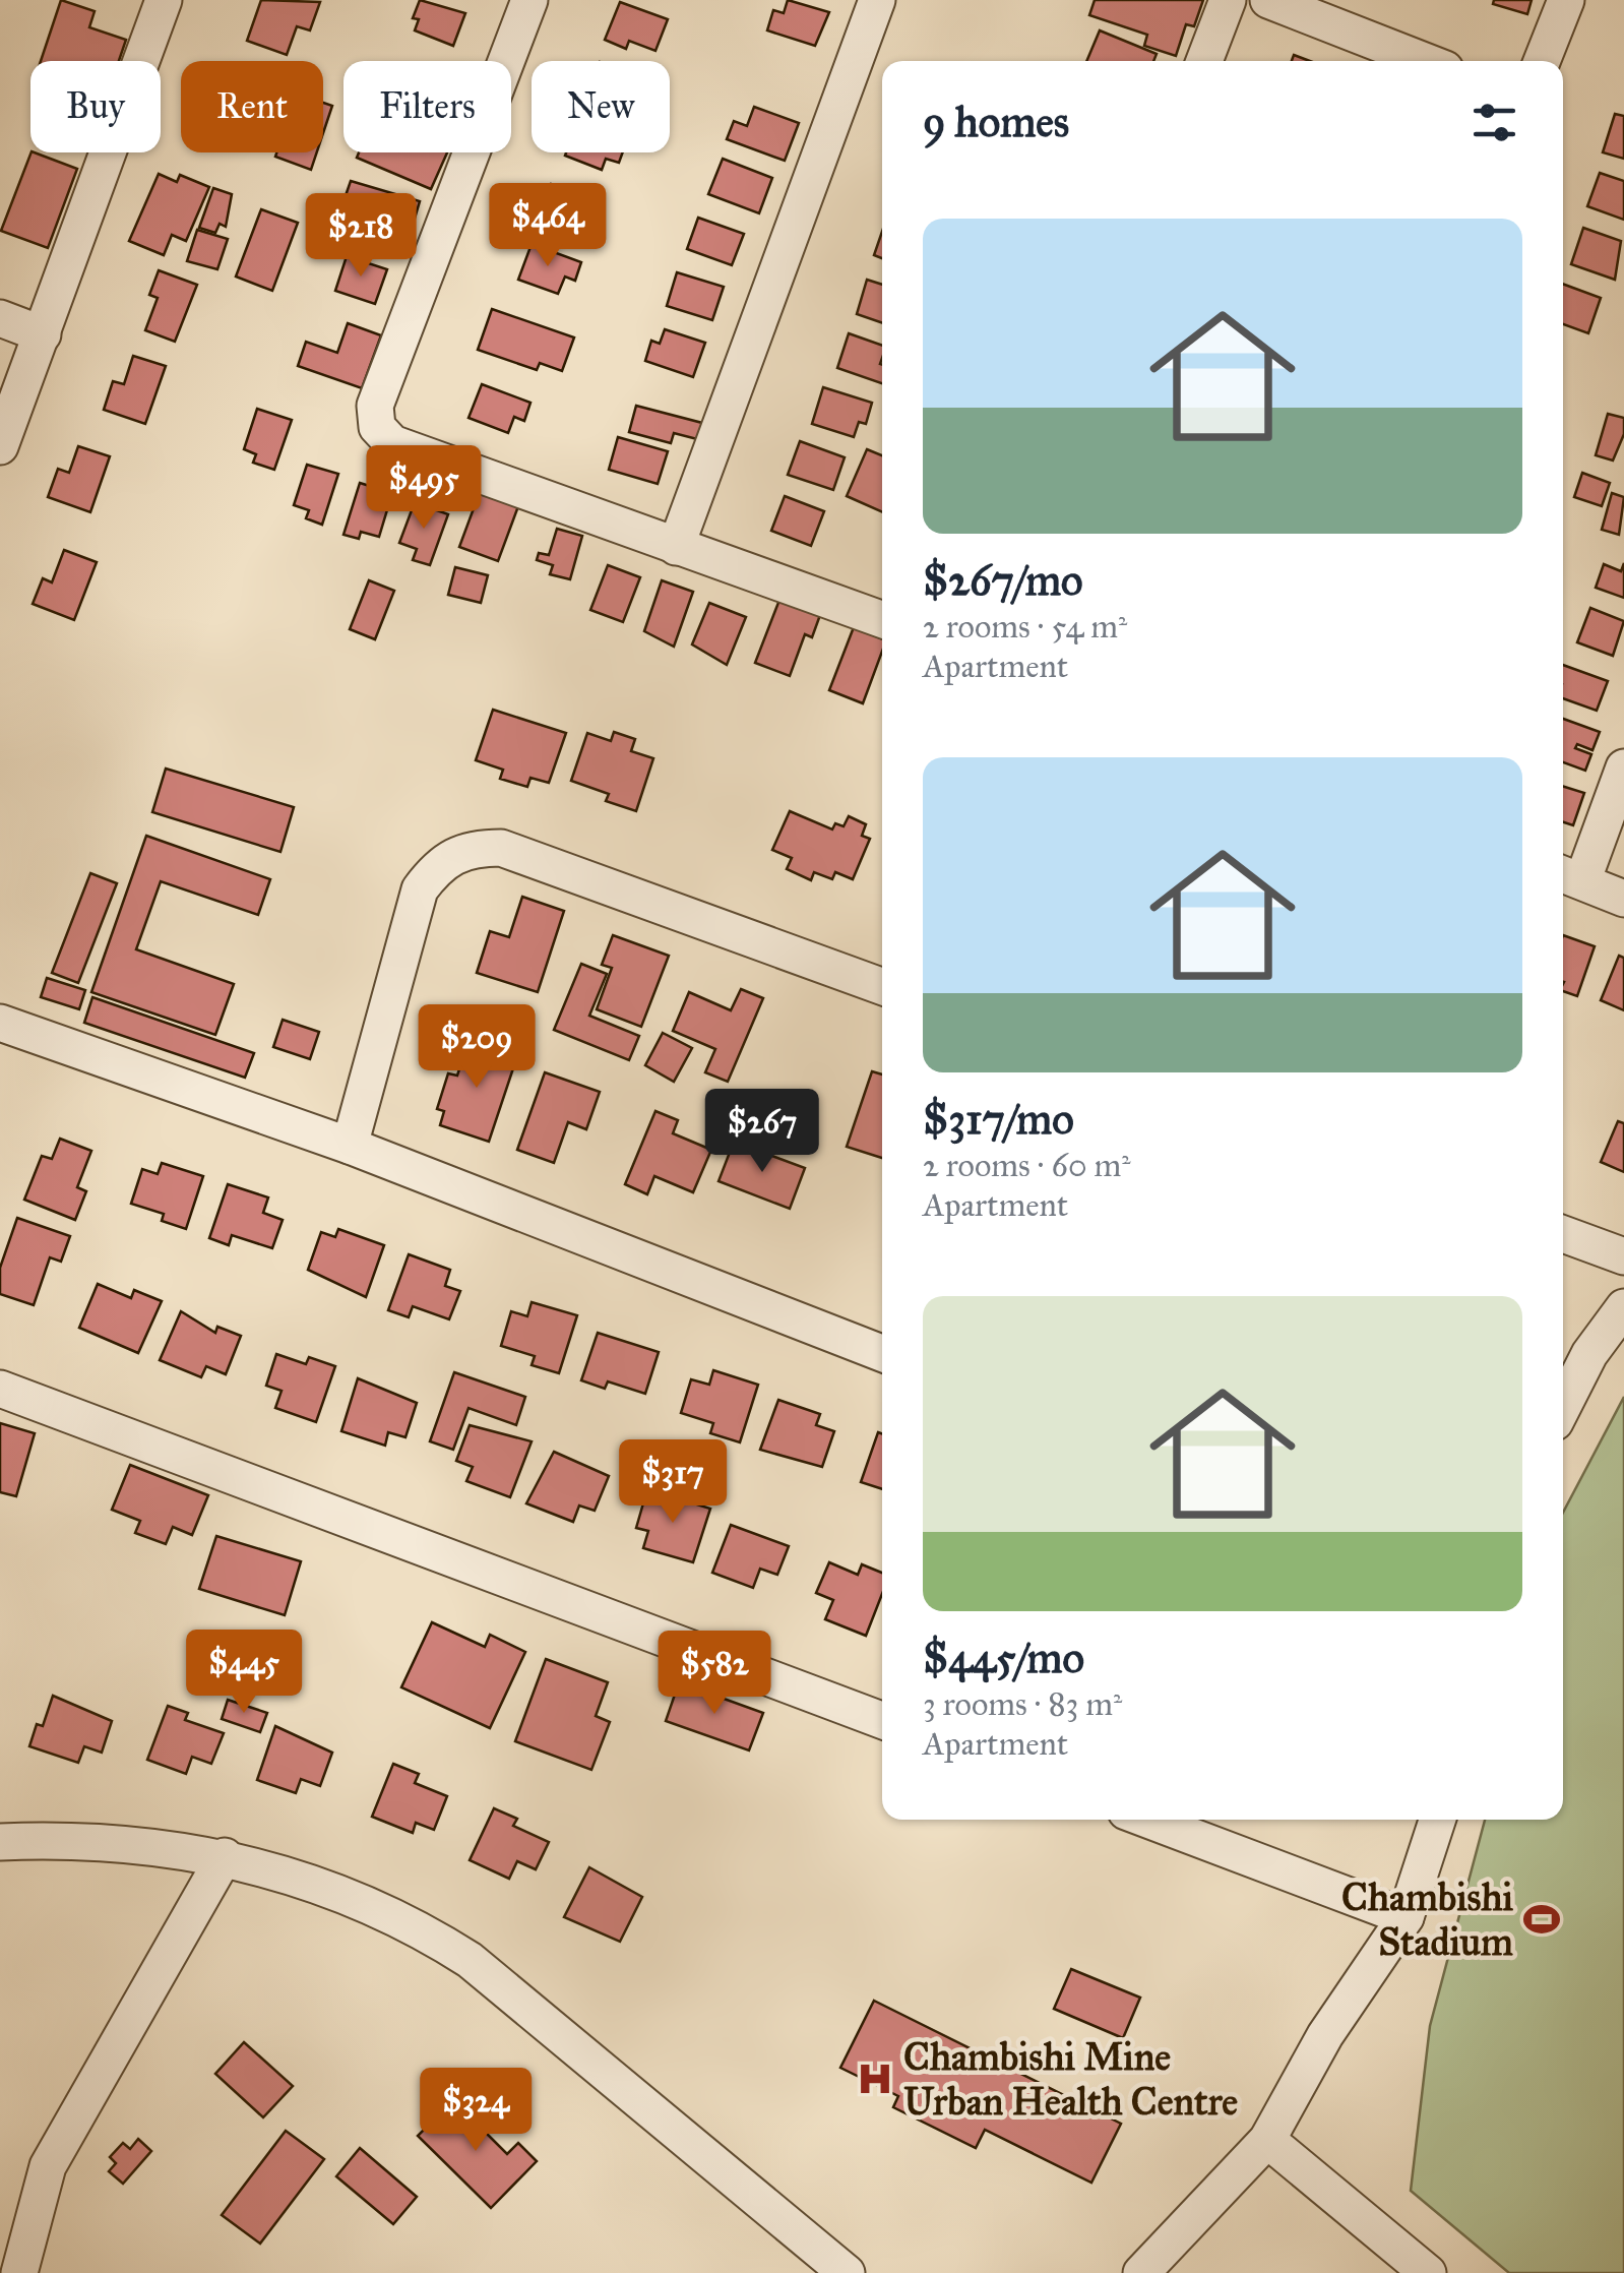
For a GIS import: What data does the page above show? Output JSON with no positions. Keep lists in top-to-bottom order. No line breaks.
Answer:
{"places":{"sports":["Chambishi Stadium"],"hospital":["Chambishi Mine Urban Health Centre"]},"page":{"chip":["Buy","Rent","Filters","New"],"heading":"9 homes","price":["$464","$218","$495","$209","$267","$317","$445","$582","$324"],"list":[{"name":"$267/mo","note":"2 rooms · 54 m² · Apartment"},{"name":"$317/mo","note":"2 rooms · 60 m² · Apartment"},{"name":"$445/mo","note":"3 rooms · 83 m² · Apartment"}]}}
